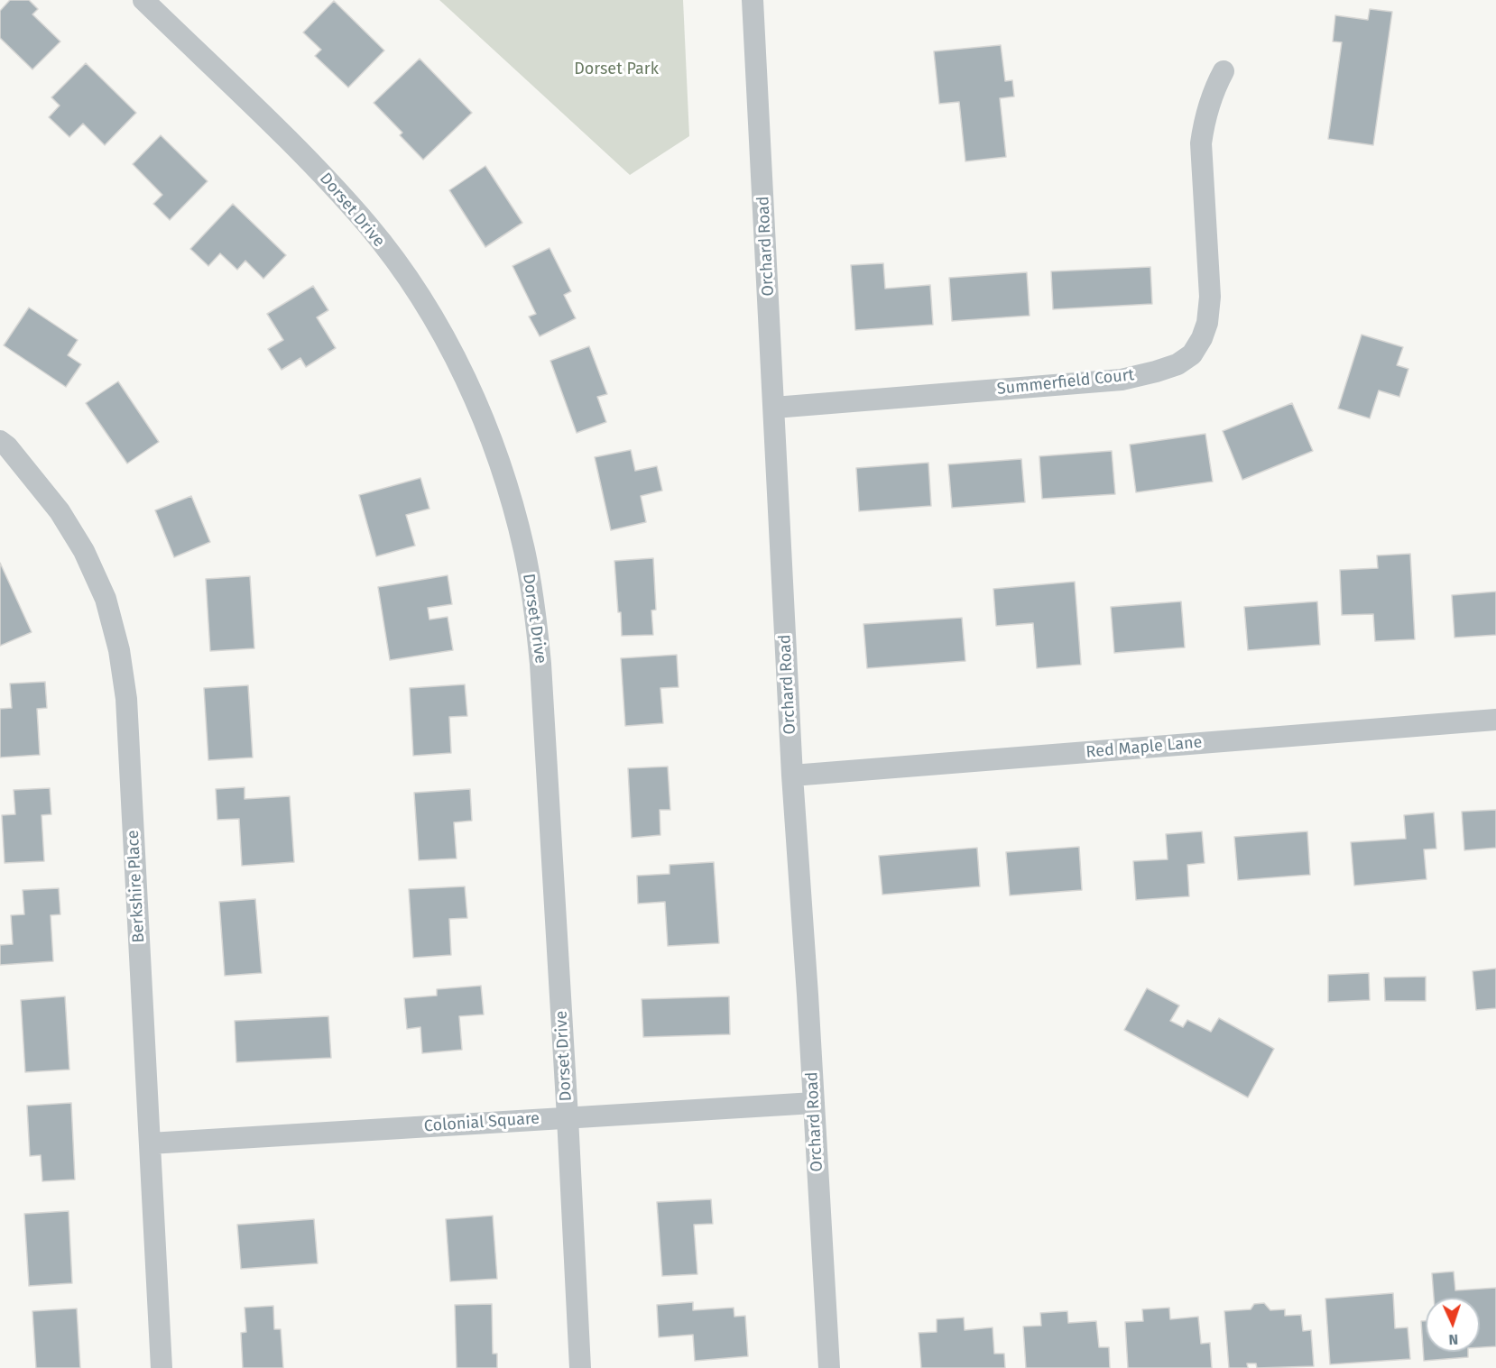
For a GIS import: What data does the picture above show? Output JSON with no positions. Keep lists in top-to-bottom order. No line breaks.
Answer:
{"streets":{"street":["Dorset Drive","Orchard Road","Summerfield Court","Red Maple Lane","Berkshire Place","Colonial Square"]},"crossings":[["Dorset Drive","Colonial Square"],["Orchard Road","Summerfield Court"],["Orchard Road","Red Maple Lane"],["Orchard Road","Colonial Square"],["Berkshire Place","Colonial Square"]],"parks":["Dorset Park"],"north":"bottom"}
